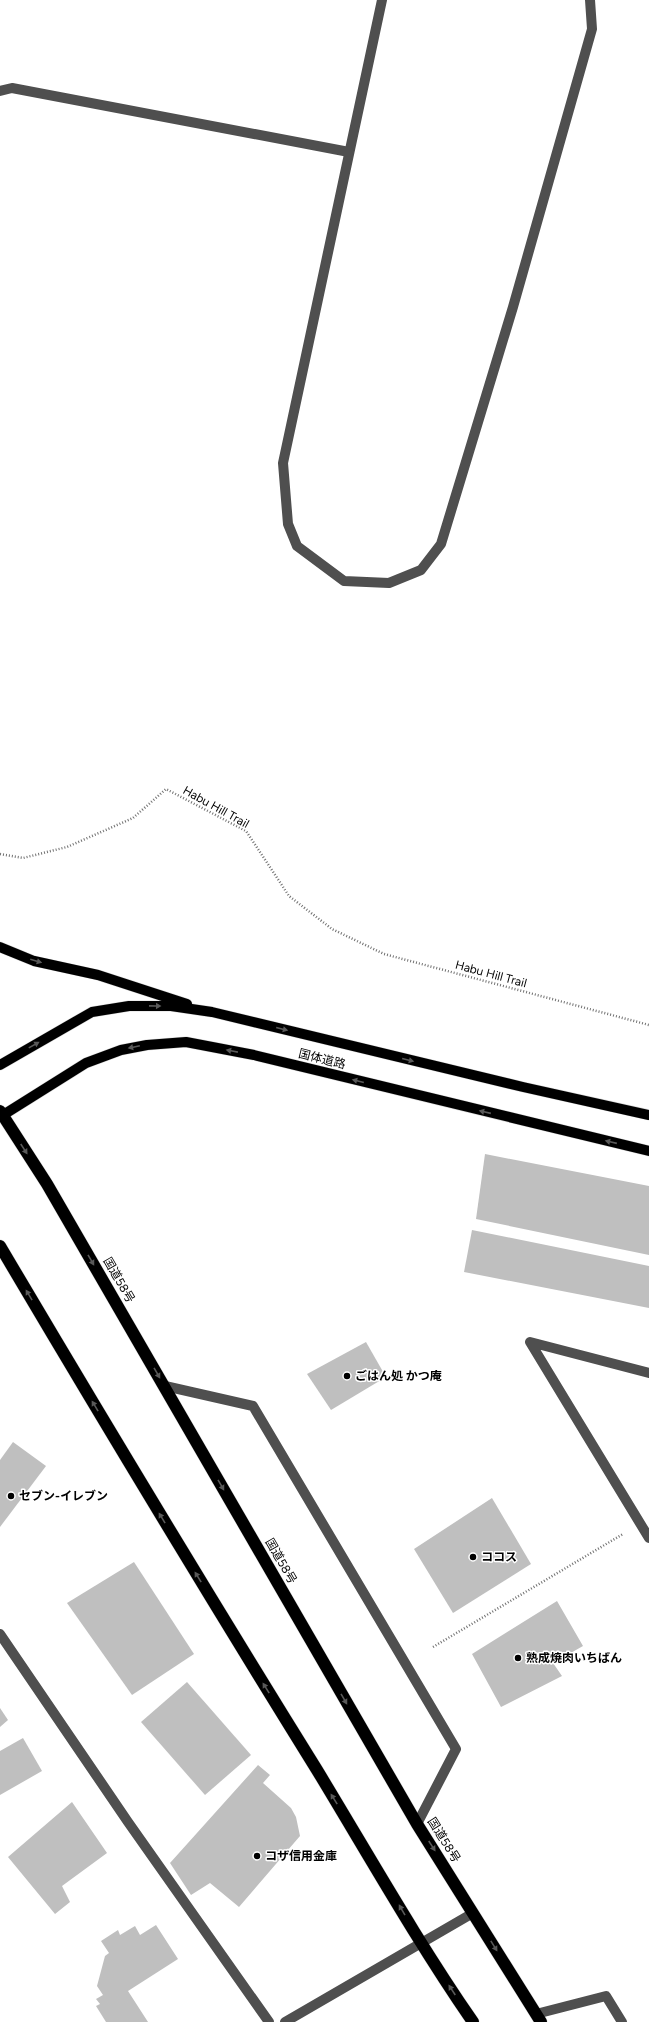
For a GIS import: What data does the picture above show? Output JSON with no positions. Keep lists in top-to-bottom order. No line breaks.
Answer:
{"streets":{"highway":["国道58号"],"main road":["国体道路"],"path":["Habu Hill Trail"]},"crossings":[["国体道路","国道58号"]],"places":["ごはん処 かつ庵","セブン-イレブン","ココス","熟成焼肉いちばん","コザ信用金庫"]}
